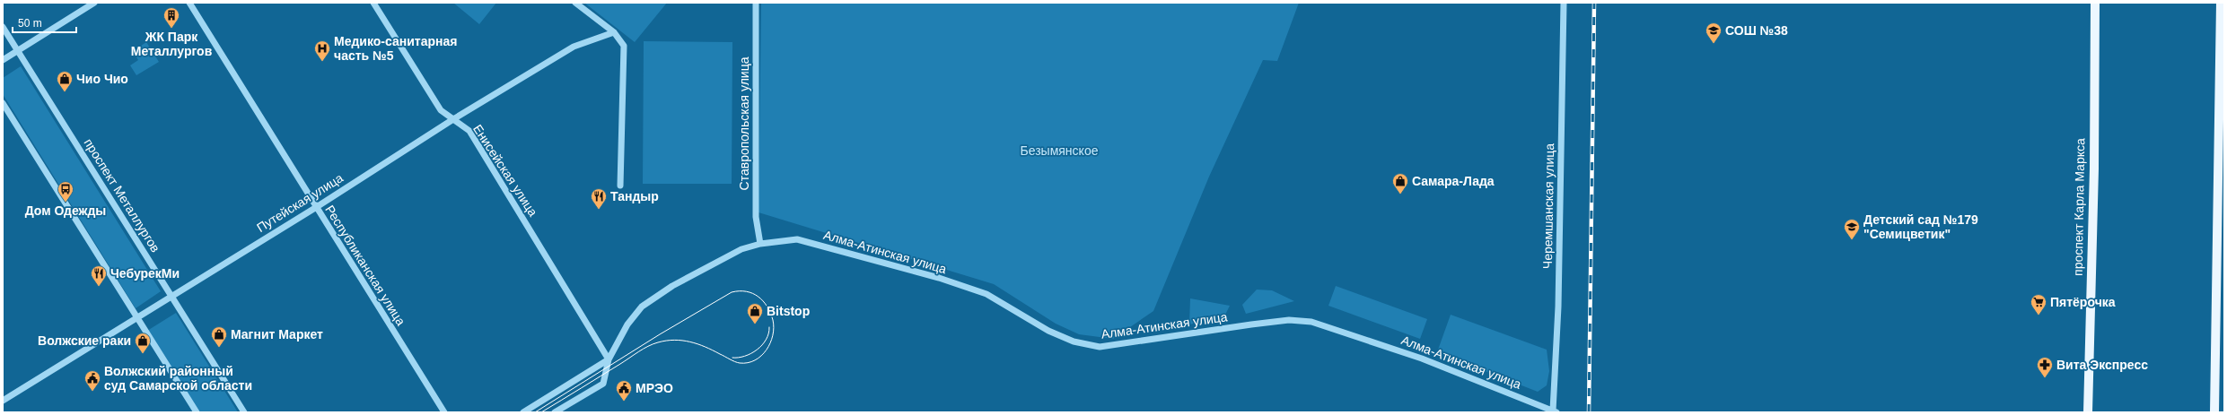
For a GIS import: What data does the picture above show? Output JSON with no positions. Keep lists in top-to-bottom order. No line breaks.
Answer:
{"streets":{"main road":["проспект Карла Маркса"],"street":["Ставропольская улица","Енисейская улица","проспект Металлургов","Путейская улица","Черемшанская улица","Алма-Атинская улица","Республиканская улица"]},"crossings":[["Ставропольская улица","Алма-Атинская улица"],["Енисейская улица","Путейская улица"],["Енисейская улица","Алма-Атинская улица"],["проспект Металлургов","Путейская улица"],["Путейская улица","Республиканская улица"],["Черемшанская улица","Алма-Атинская улица"]],"parks":["Безымянское"],"places":{"building":["ЖК Парк Металлургов"],"school or university":["СОШ №38","Детский сад №179 \"Семицветик\""],"hospital":["Медико-санитарная часть №5"],"shop":["Чио Чио","Самара-Лада","Bitstop","Магнит Маркет","Волжские раки"],"bus stop":["Дом Одежды"],"restaurant":["Тандыр","ЧебурекМи"],"supermarket":["Пятёрочка"],"pharmacy":["Вита Экспресс"],"public building":["Волжский районный суд Самарской области","МРЭО"]},"scale_bar":"50 m"}
